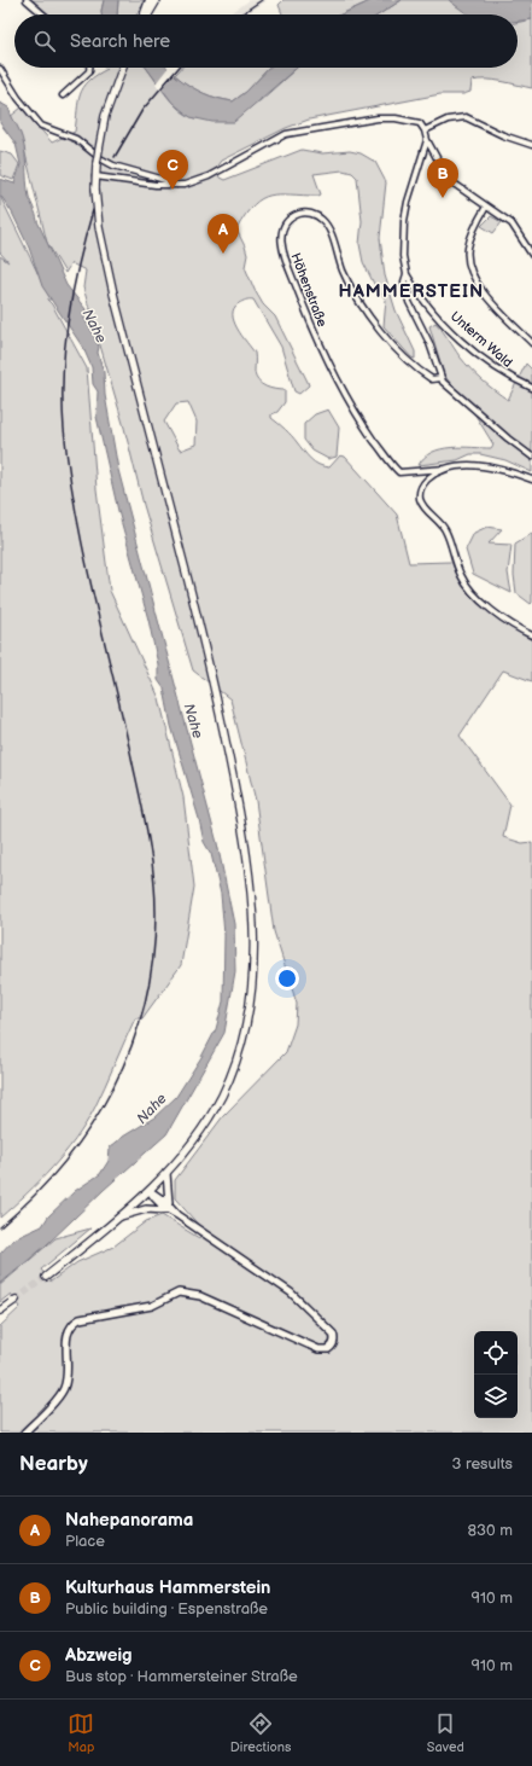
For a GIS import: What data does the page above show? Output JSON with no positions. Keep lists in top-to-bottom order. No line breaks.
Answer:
{"streets":{"street":["Höhenstraße","Unterm Wald"]},"districts":["HAMMERSTEIN"],"water":["Nahe"],"page":{"search":"Search here","pins":["C","B","A"],"heading":["Nearby","3 results"],"list":[{"mark":"A","name":"Nahepanorama","note":"Place","value":"830 m"},{"mark":"B","name":"Kulturhaus Hammerstein","note":"Public building · Espenstraße","value":"910 m"},{"mark":"C","name":"Abzweig","note":"Bus stop · Hammersteiner Straße","value":"910 m"}],"nav":["Map","Directions","Saved"]}}
